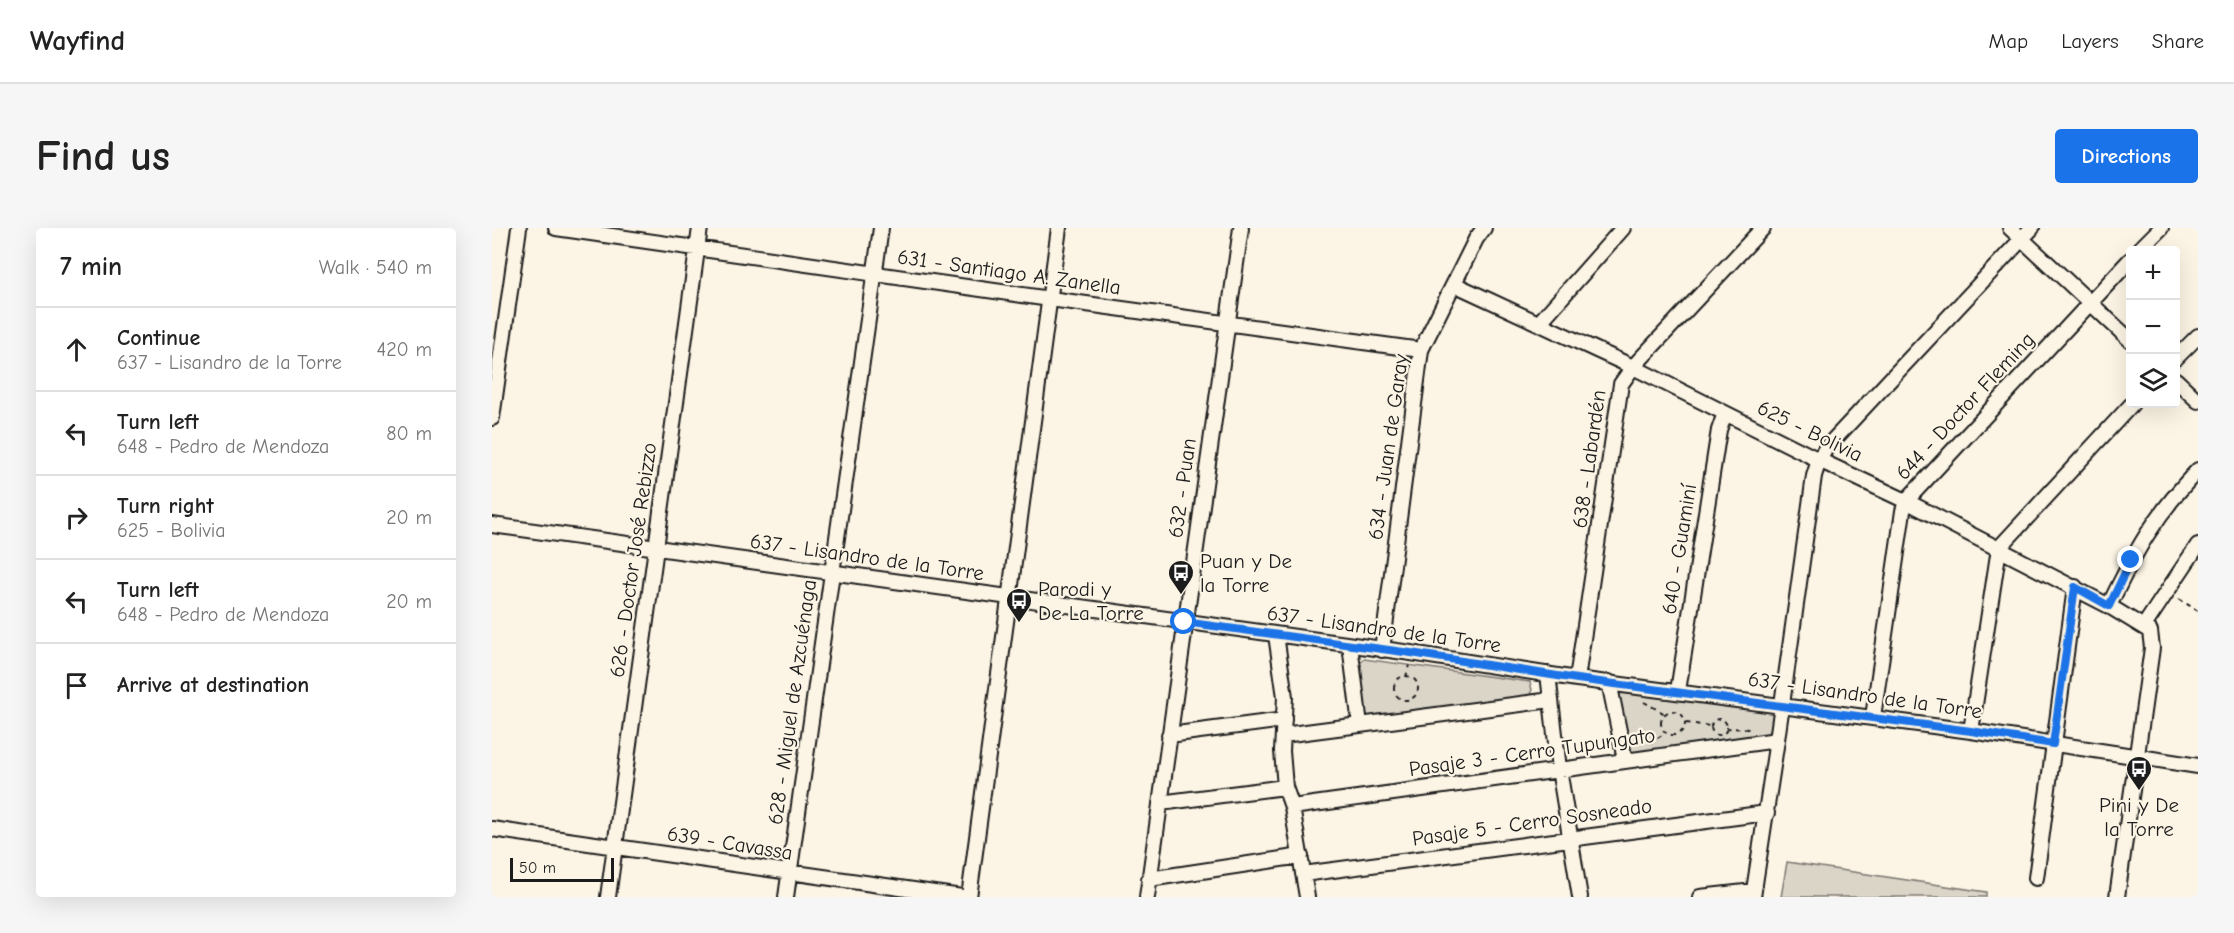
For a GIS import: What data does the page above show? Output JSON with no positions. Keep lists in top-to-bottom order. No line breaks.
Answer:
{"streets":{"street":["631 - Santiago A. Zanella","644 - Doctor Fleming","625 - Bolivia","634 - Juan de Garay","638 - Labardén","632 - Puan","640 - Guaminí","637 - Lisandro de la Torre","626 - Doctor José Rebizzo","628 - Miguel de Azcuénaga","Pasaje 3 - Cerro Tupungato","Pasaje 5 - Cerro Sosneado","639 - Cavassa"]},"crossings":[["631 - Santiago A. Zanella","634 - Juan de Garay"],["631 - Santiago A. Zanella","632 - Puan"],["631 - Santiago A. Zanella","626 - Doctor José Rebizzo"],["631 - Santiago A. Zanella","628 - Miguel de Azcuénaga"],["644 - Doctor Fleming","625 - Bolivia"],["644 - Doctor Fleming","637 - Lisandro de la Torre"],["625 - Bolivia","634 - Juan de Garay"],["625 - Bolivia","638 - Labardén"],["625 - Bolivia","640 - Guaminí"],["634 - Juan de Garay","637 - Lisandro de la Torre"],["638 - Labardén","637 - Lisandro de la Torre"],["632 - Puan","637 - Lisandro de la Torre"],["640 - Guaminí","637 - Lisandro de la Torre"],["637 - Lisandro de la Torre","626 - Doctor José Rebizzo"],["637 - Lisandro de la Torre","628 - Miguel de Azcuénaga"],["626 - Doctor José Rebizzo","639 - Cavassa"],["628 - Miguel de Azcuénaga","639 - Cavassa"]],"places":{"bus stop":["Puan y De la Torre","Parodi y De La Torre","Pini y De la Torre"]},"scale_bar":"50 m","page":{"header":"Wayfind","nav":["Map","Layers","Share"],"buttons":"Directions","title":"Find us","heading":["7 min","Walk · 540 m"],"map_buttons":["+","−"],"list":[["Continue","637 - Lisandro de la Torre","420 m"],["Turn left","648 - Pedro de Mendoza","80 m"],["Turn right","625 - Bolivia","20 m"],["Turn left","648 - Pedro de Mendoza","20 m"],"Arrive at destination"],"scale":"50 m"}}
